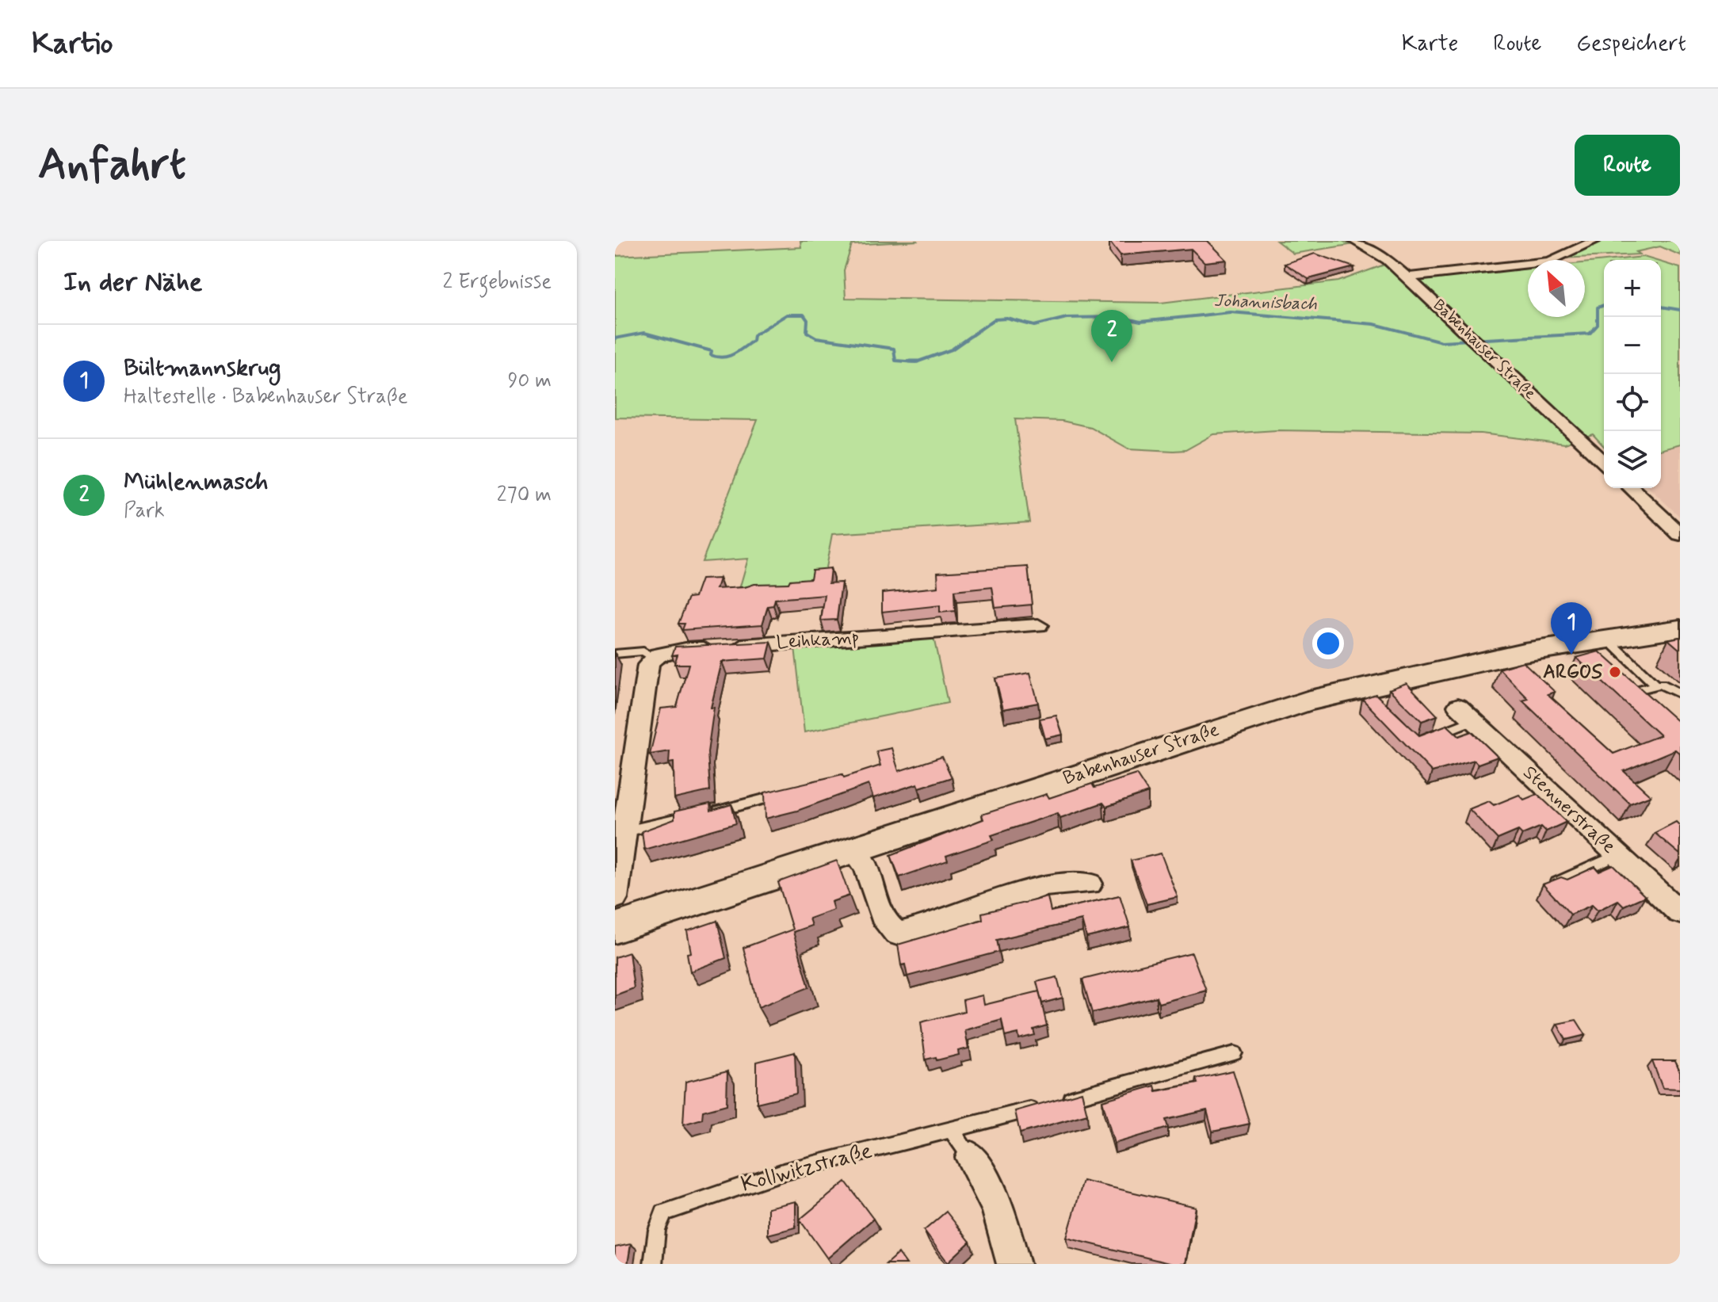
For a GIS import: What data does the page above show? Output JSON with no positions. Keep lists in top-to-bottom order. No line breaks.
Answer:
{"streets":{"main road":["Babenhauser Straße"],"street":["Leihkamp","Stennerstraße"],"lane":["Kollwitzstraße"]},"water":["Johannisbach"],"places":["ARGOS"],"north":"top left","page":{"header":"Kartio","nav":["Karte","Route","Gespeichert"],"buttons":"Route","title":"Anfahrt","heading":["In der Nähe","2 Ergebnisse"],"map_buttons":["+","−"],"pins":["2","1"],"list":[{"mark":"1","name":"Bültmannskrug","note":"Haltestelle · Babenhauser Straße","value":"90 m"},{"mark":"2","name":"Mühlenmasch","note":"Park","value":"270 m"}]}}
